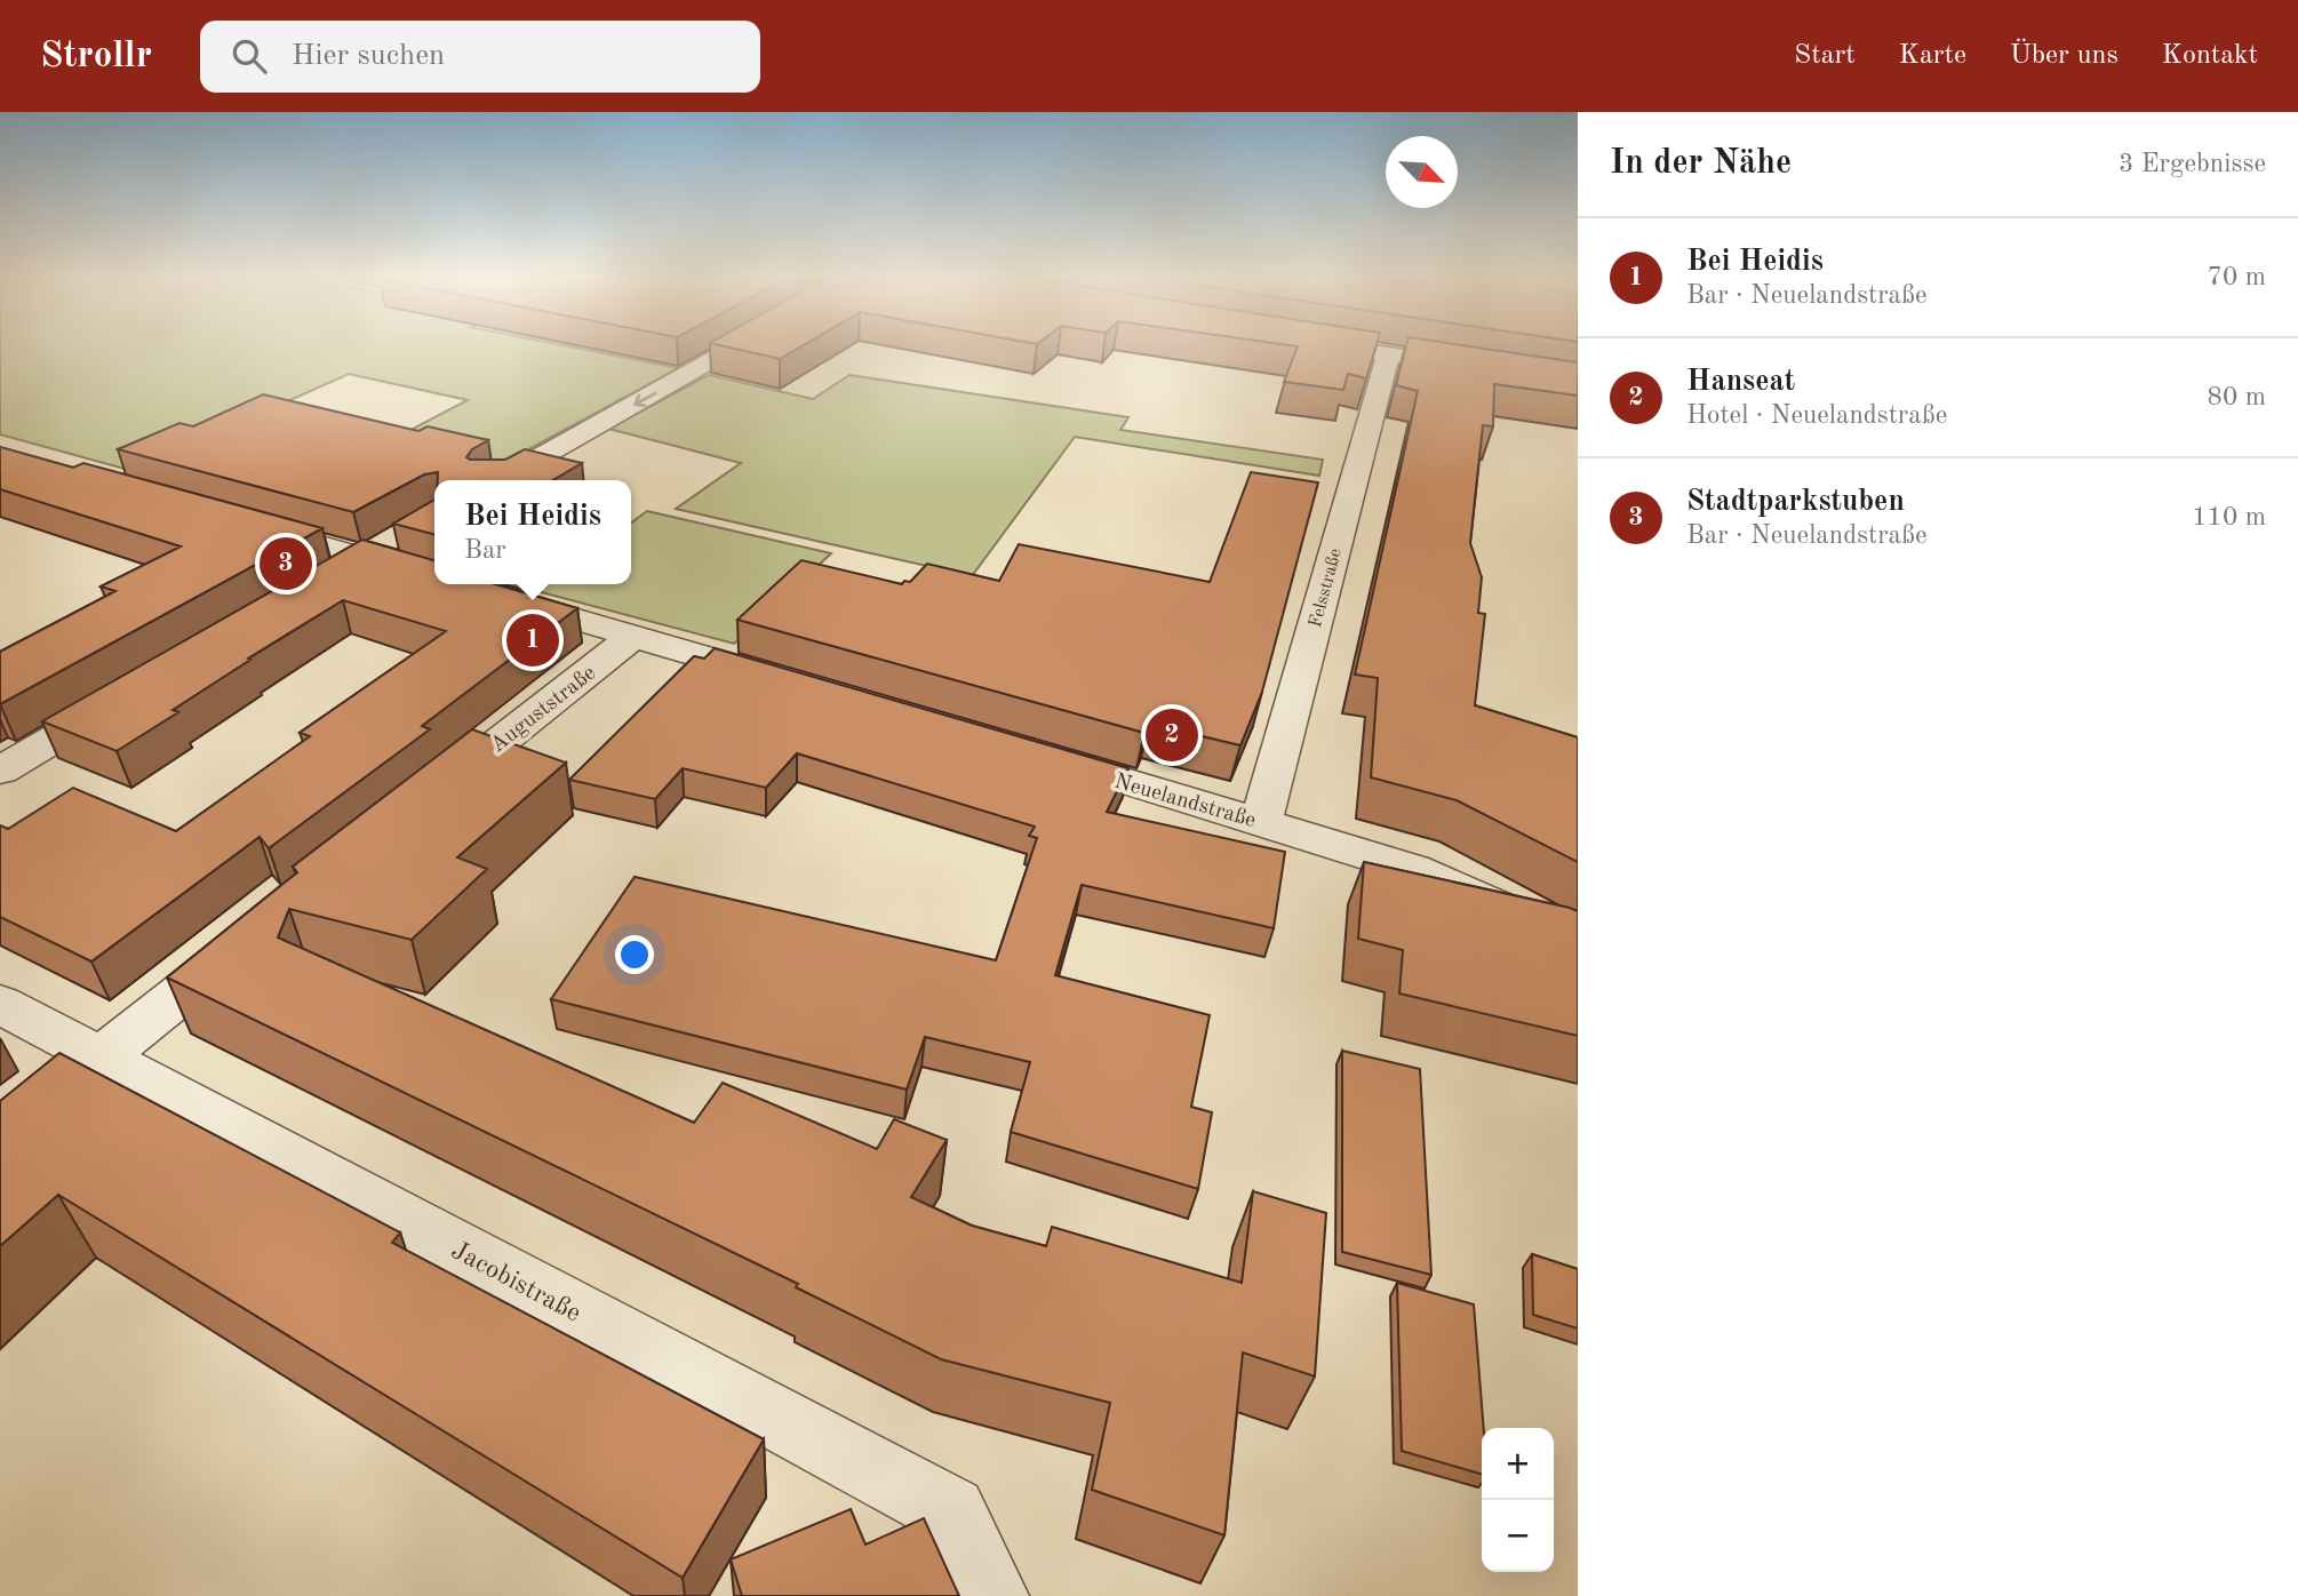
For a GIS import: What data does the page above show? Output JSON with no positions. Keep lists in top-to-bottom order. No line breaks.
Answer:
{"streets":{"street":["Felsstraße","Auguststraße","Neuelandstraße","Jacobistraße"]},"crossings":[["Felsstraße","Neuelandstraße"]],"north":"bottom right","page":{"header":"Strollr","search":"Hier suchen","nav":["Start","Karte","Über uns","Kontakt"],"heading":["In der Nähe","3 Ergebnisse"],"list":[{"mark":"1","name":"Bei Heidis","note":"Bar · Neuelandstraße","value":"70 m"},{"mark":"2","name":"Hanseat","note":"Hotel · Neuelandstraße","value":"80 m"},{"mark":"3","name":"Stadtparkstuben","note":"Bar · Neuelandstraße","value":"110 m"}],"popup":["Bei Heidis","Bar"],"pins":["3","1","2"],"map_buttons":["+","−"]}}
